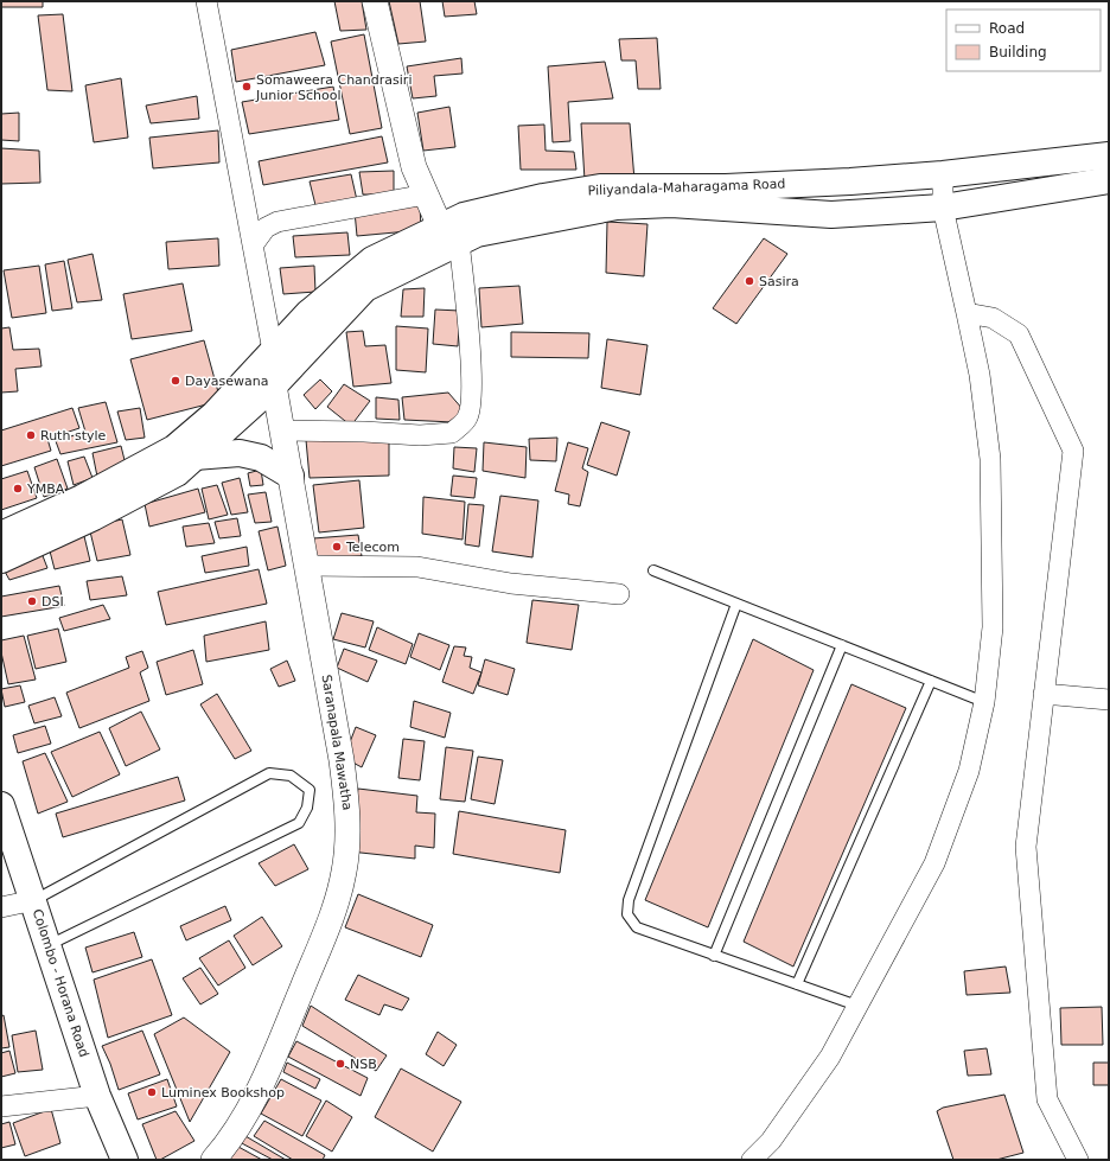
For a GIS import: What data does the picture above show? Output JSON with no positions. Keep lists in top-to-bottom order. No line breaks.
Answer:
{"streets":{"main road":["Piliyandala-Maharagama Road","Colombo - Horana Road"],"street":["Saranapala Mawatha"]},"crossings":[["Piliyandala-Maharagama Road","Saranapala Mawatha"]],"places":["Somaweera Chandrasiri Junior School","Sasira","Dayasewana","Ruth style","YMBA","Telecom","DSI","NSB","Luminex Bookshop"],"legend":["Road","Building"]}
